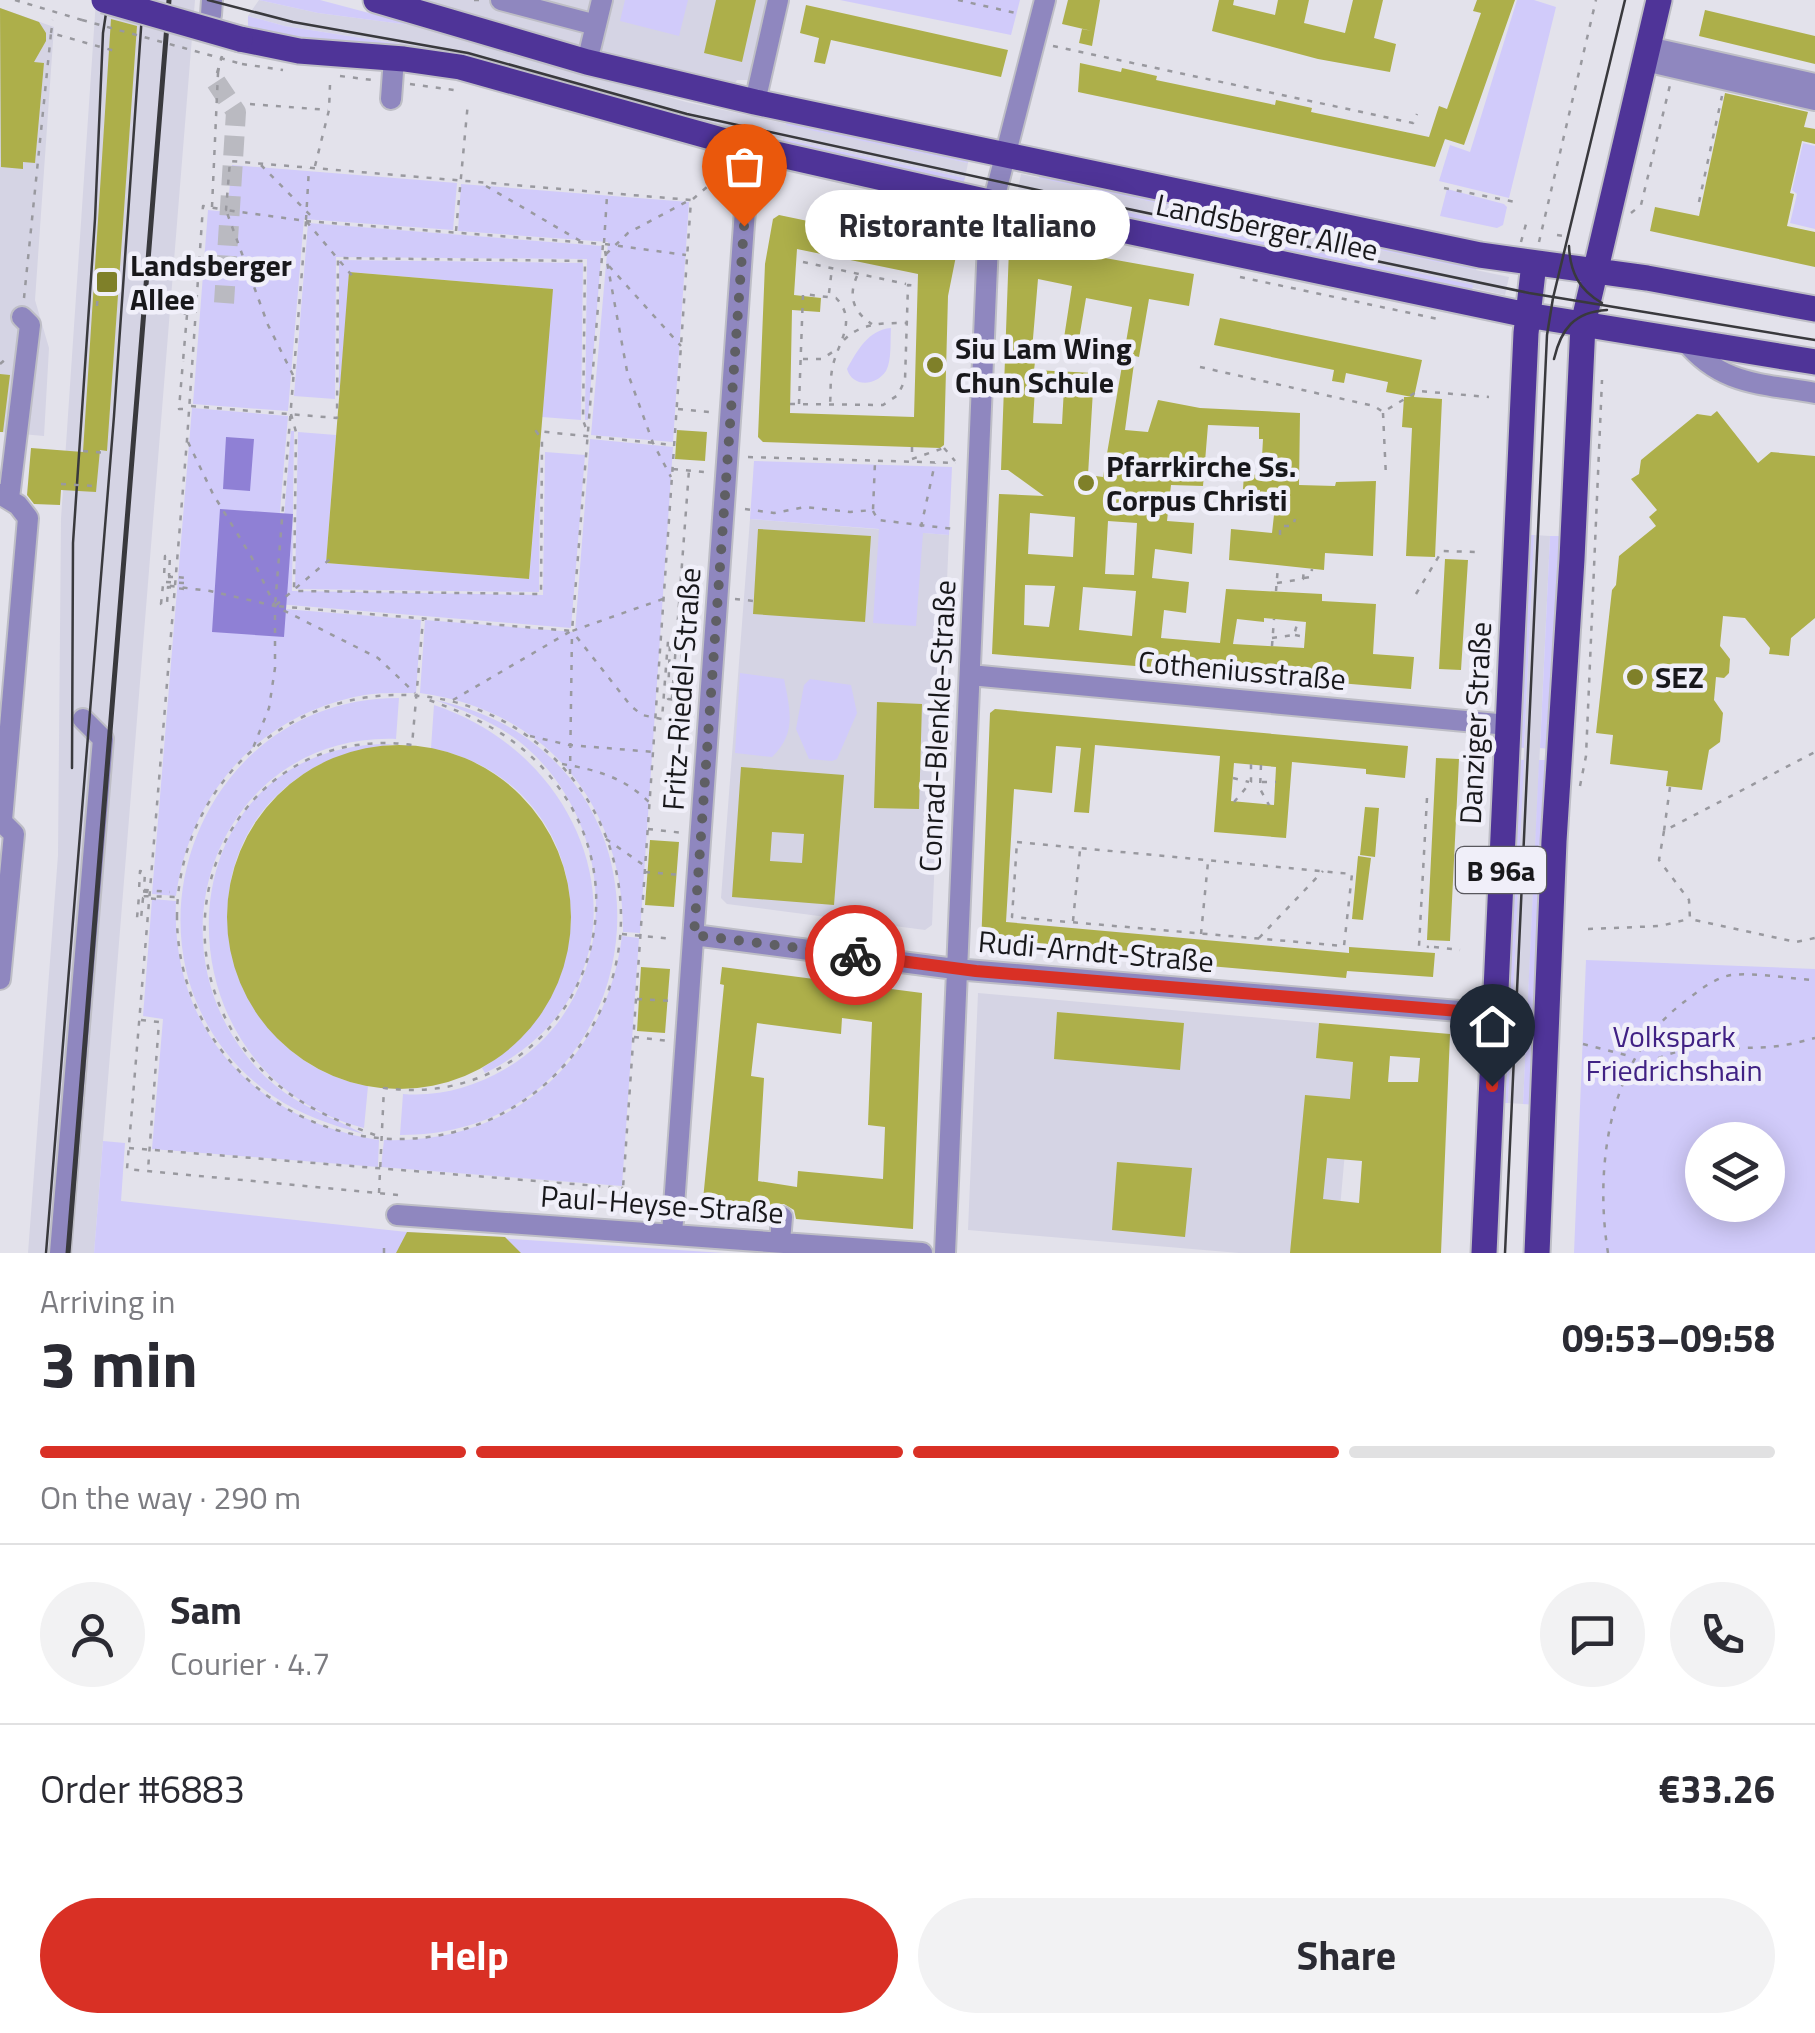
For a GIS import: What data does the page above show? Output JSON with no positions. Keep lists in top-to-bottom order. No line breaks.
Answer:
{"streets":{"main road":["Landsberger Allee","Danziger Straße","B 96a"],"street":["Cotheniusstraße","Fritz-Riedel-Straße","Conrad-Blenkle-Straße","Rudi-Arndt-Straße","Paul-Heyse-Straße"]},"crossings":[["Landsberger Allee","Fritz-Riedel-Straße"],["Landsberger Allee","Danziger Straße"],["Landsberger Allee","Conrad-Blenkle-Straße"],["Landsberger Allee","B 96a"],["Cotheniusstraße","Danziger Straße"],["Cotheniusstraße","Conrad-Blenkle-Straße"],["Fritz-Riedel-Straße","Rudi-Arndt-Straße"],["Fritz-Riedel-Straße","Paul-Heyse-Straße"],["Danziger Straße","B 96a"],["Danziger Straße","Rudi-Arndt-Straße"],["Conrad-Blenkle-Straße","Rudi-Arndt-Straße"]],"parks":["Volkspark Friedrichshain"],"places":{"other":["Ristorante Italiano","Siu Lam Wing Chun Schule","Pfarrkirche Ss. Corpus Christi","SEZ"],"transit":["Landsberger Allee"]},"page":{"bubble":"Ristorante Italiano","heading":["3 min","Arriving in","09:53–09:58"],"panel":["Sam","Courier · 4.7","Order #6883","€33.26"],"bar":"On the way · 290 m","buttons":["Help","Share"]}}
